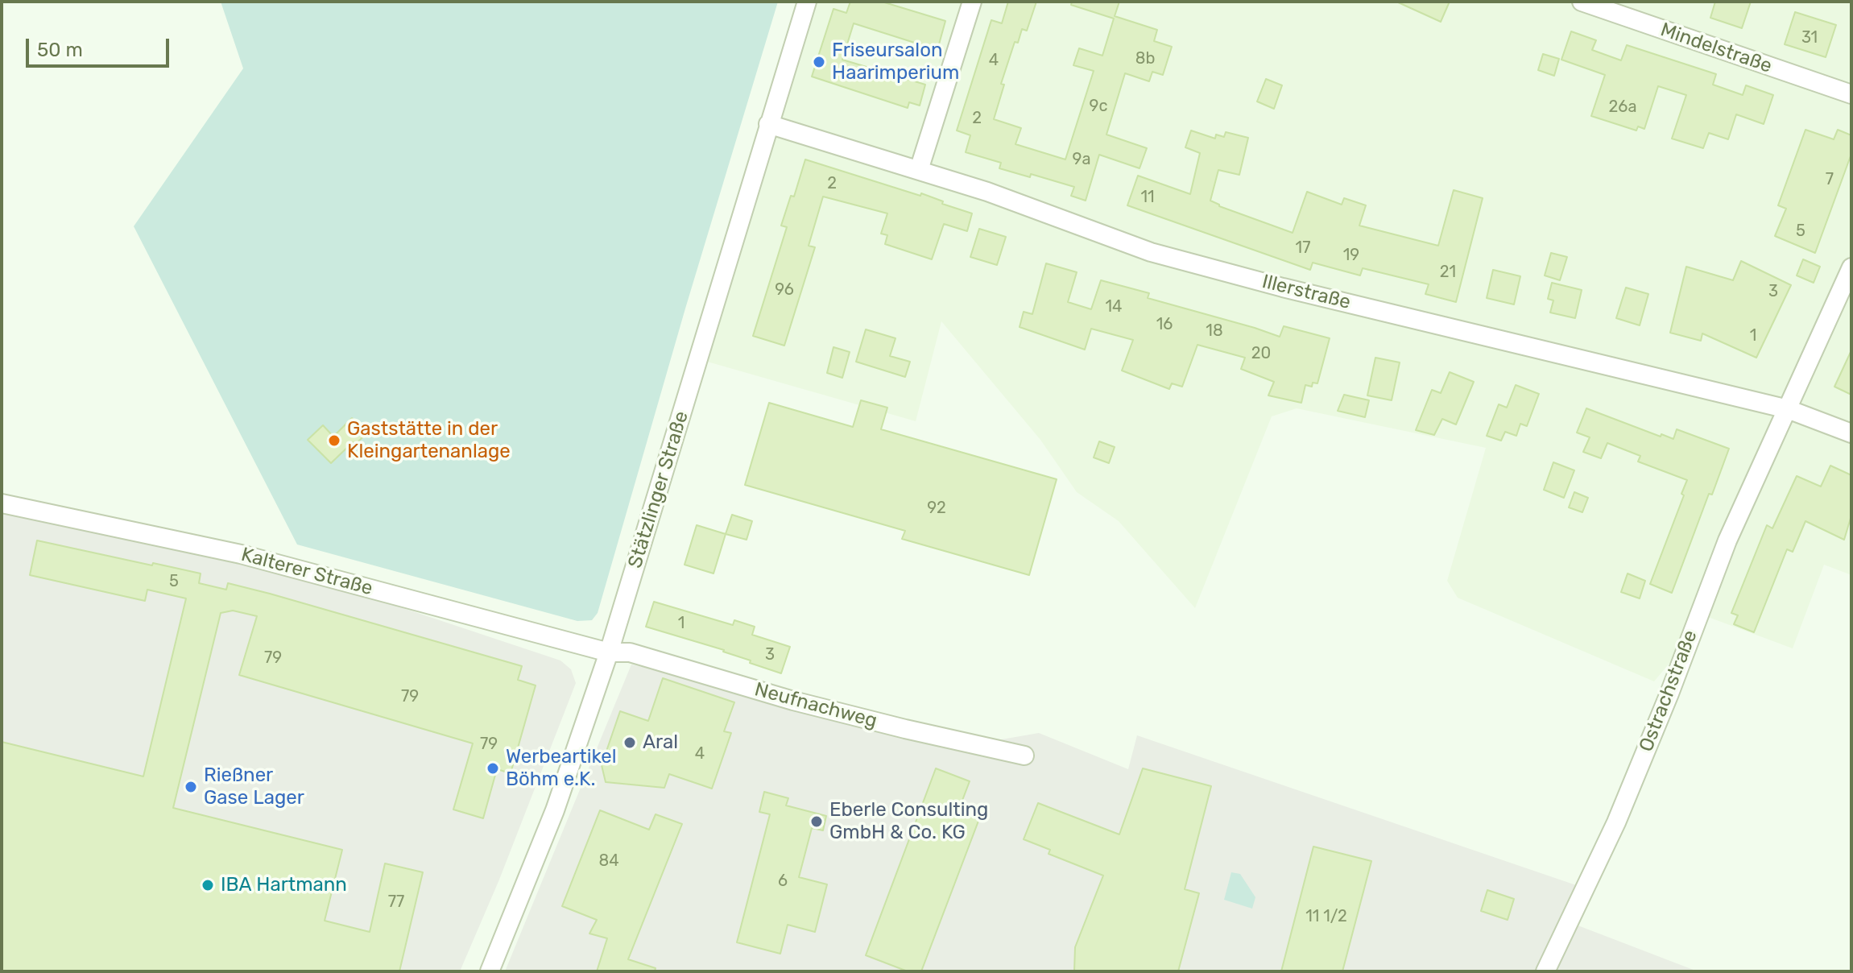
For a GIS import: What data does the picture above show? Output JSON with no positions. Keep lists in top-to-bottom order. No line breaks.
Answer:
{"streets":{"street":["Mindelstraße","Illerstraße","Stätzlinger Straße","Kalterer Straße","Ostrachstraße","Neufnachweg"]},"crossings":[["Illerstraße","Stätzlinger Straße"],["Illerstraße","Ostrachstraße"],["Stätzlinger Straße","Kalterer Straße"],["Stätzlinger Straße","Neufnachweg"],["Kalterer Straße","Neufnachweg"]],"places":["Friseursalon Haarimperium","Gaststätte in der Kleingartenanlage","Aral","Werbeartikel Böhm e.K.","Rießner Gase Lager","Eberle Consulting GmbH & Co. KG","IBA Hartmann"],"house_numbers":["31","8b","4","9c","26a","2","9a","7","2","11","5","17","19","21","96","3","14","16","18","1","20","92","5","1","3","79","79","79","4","84","6","77","11 1/2"],"scale_bar":"50 m"}
